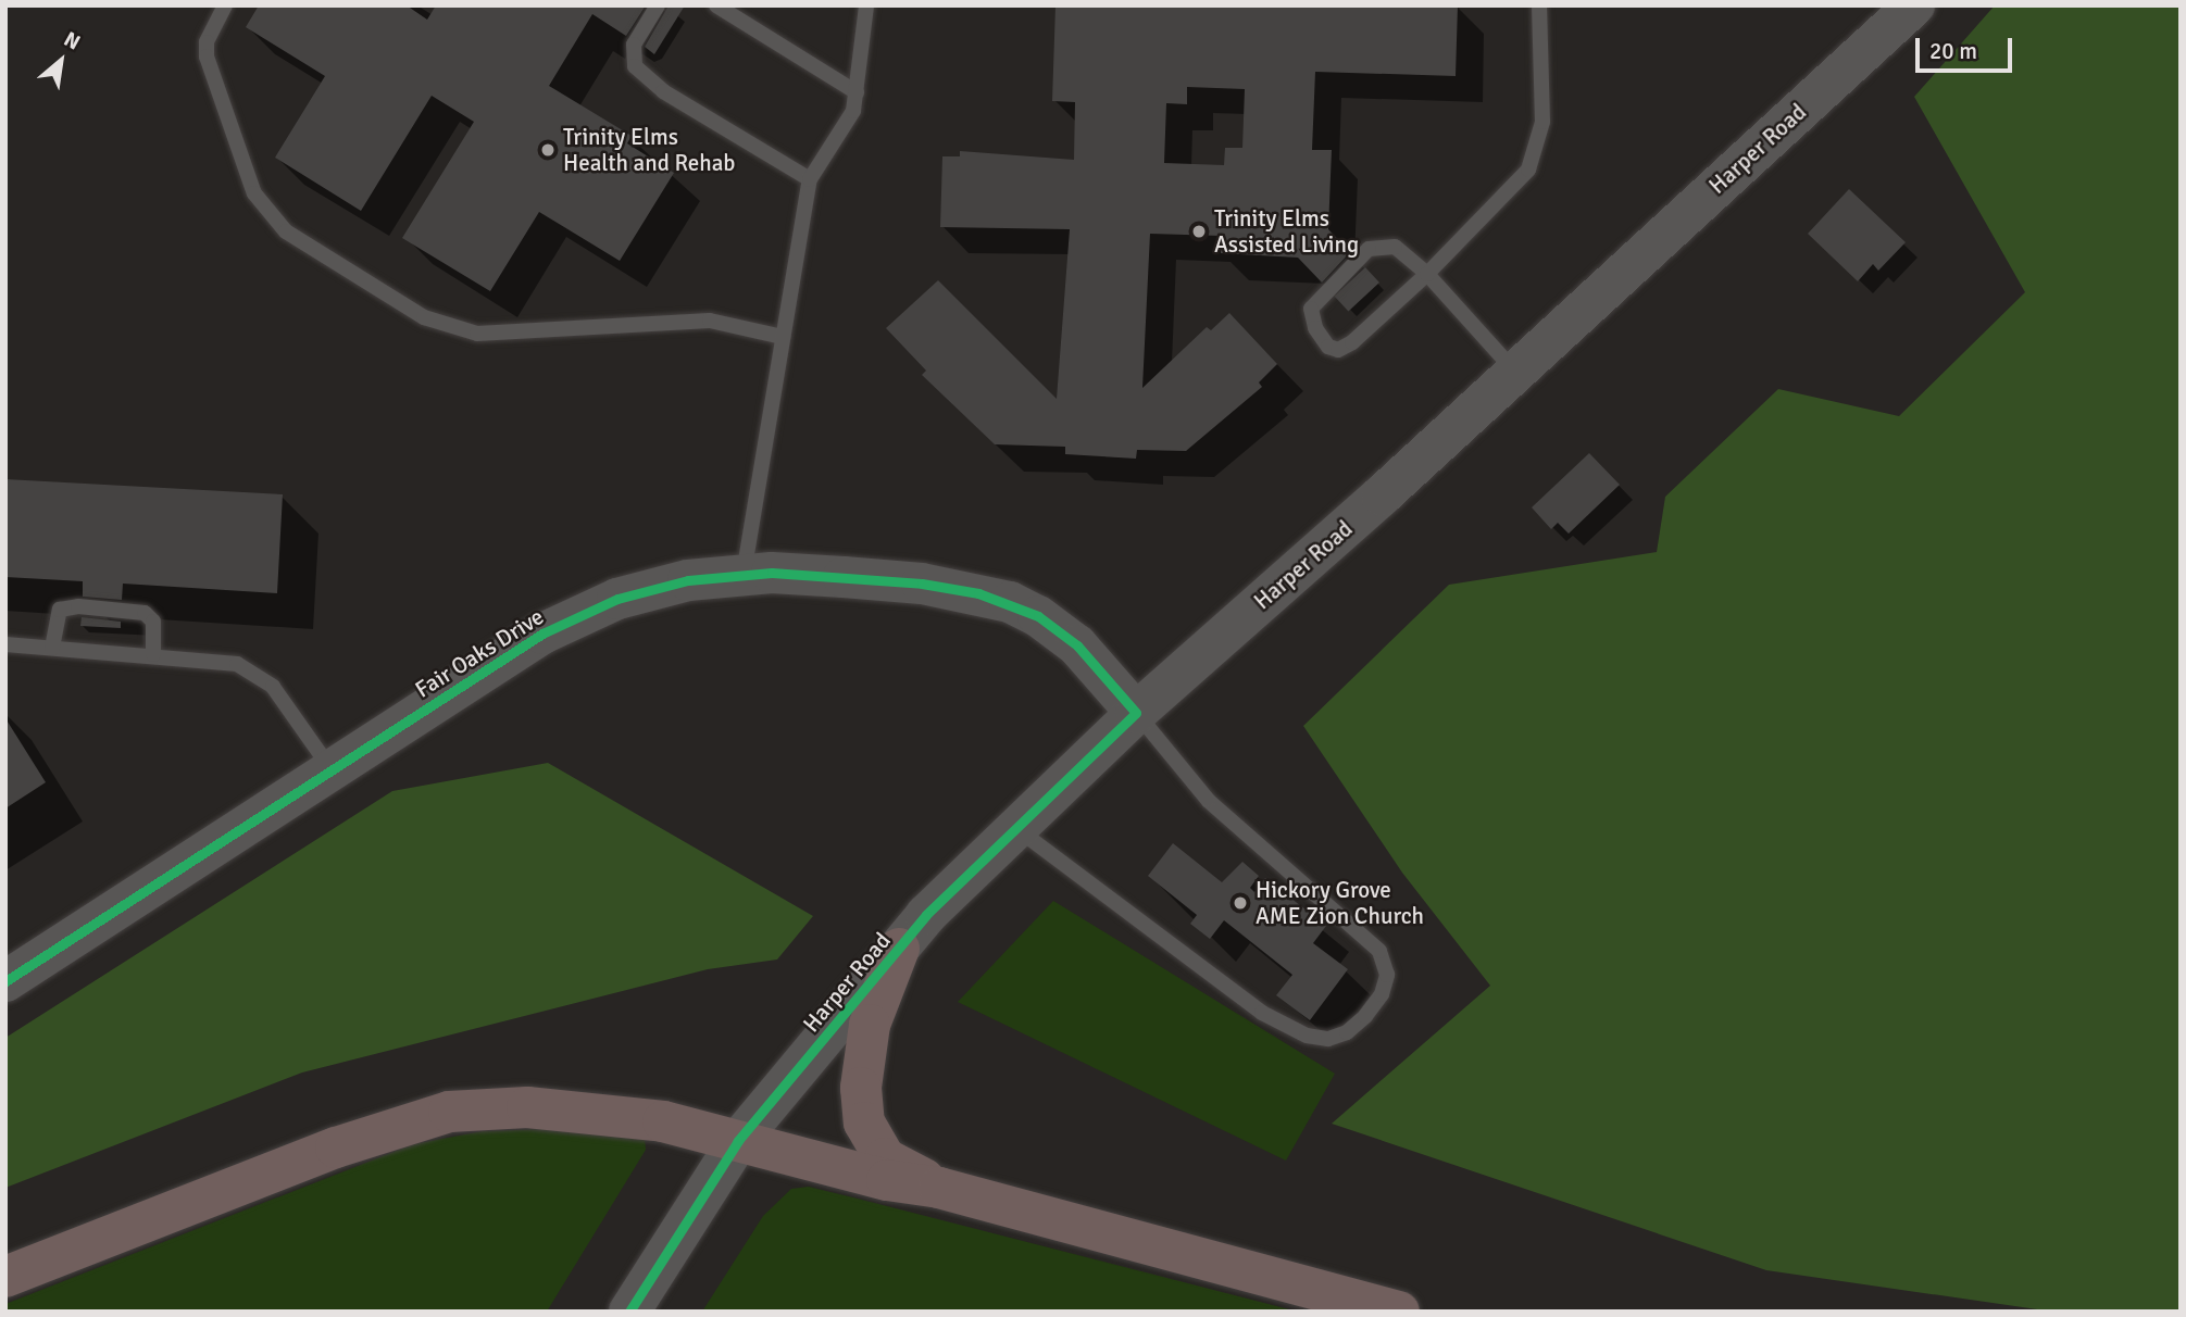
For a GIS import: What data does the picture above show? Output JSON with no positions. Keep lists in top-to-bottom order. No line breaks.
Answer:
{"streets":{"main road":["Harper Road","Fair Oaks Drive"]},"crossings":[["Harper Road","Fair Oaks Drive"]],"places":["Trinity Elms Health and Rehab","Trinity Elms Assisted Living","Hickory Grove AME Zion Church"],"scale_bar":"20 m","north":"top right"}
